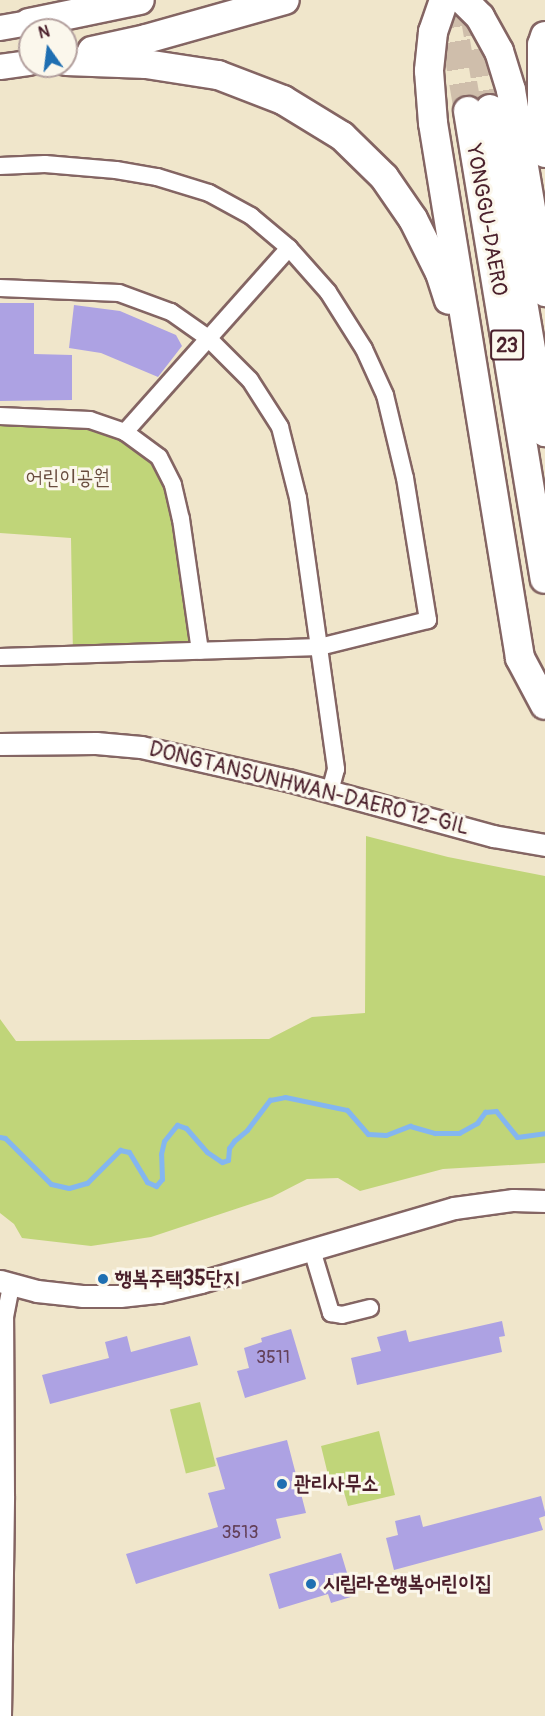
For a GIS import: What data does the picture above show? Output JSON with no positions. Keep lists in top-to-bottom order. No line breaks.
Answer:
{"streets":{"highway":["YONGGU-DAERO","23"],"street":["DONGTANSUNHWAN-DAERO 12-GIL"]},"parks":["어린이공원"],"places":["행복주택35단지","관리사무소","시립라온행복어린이집"],"house_numbers":["3511","3513"],"north":"top"}
